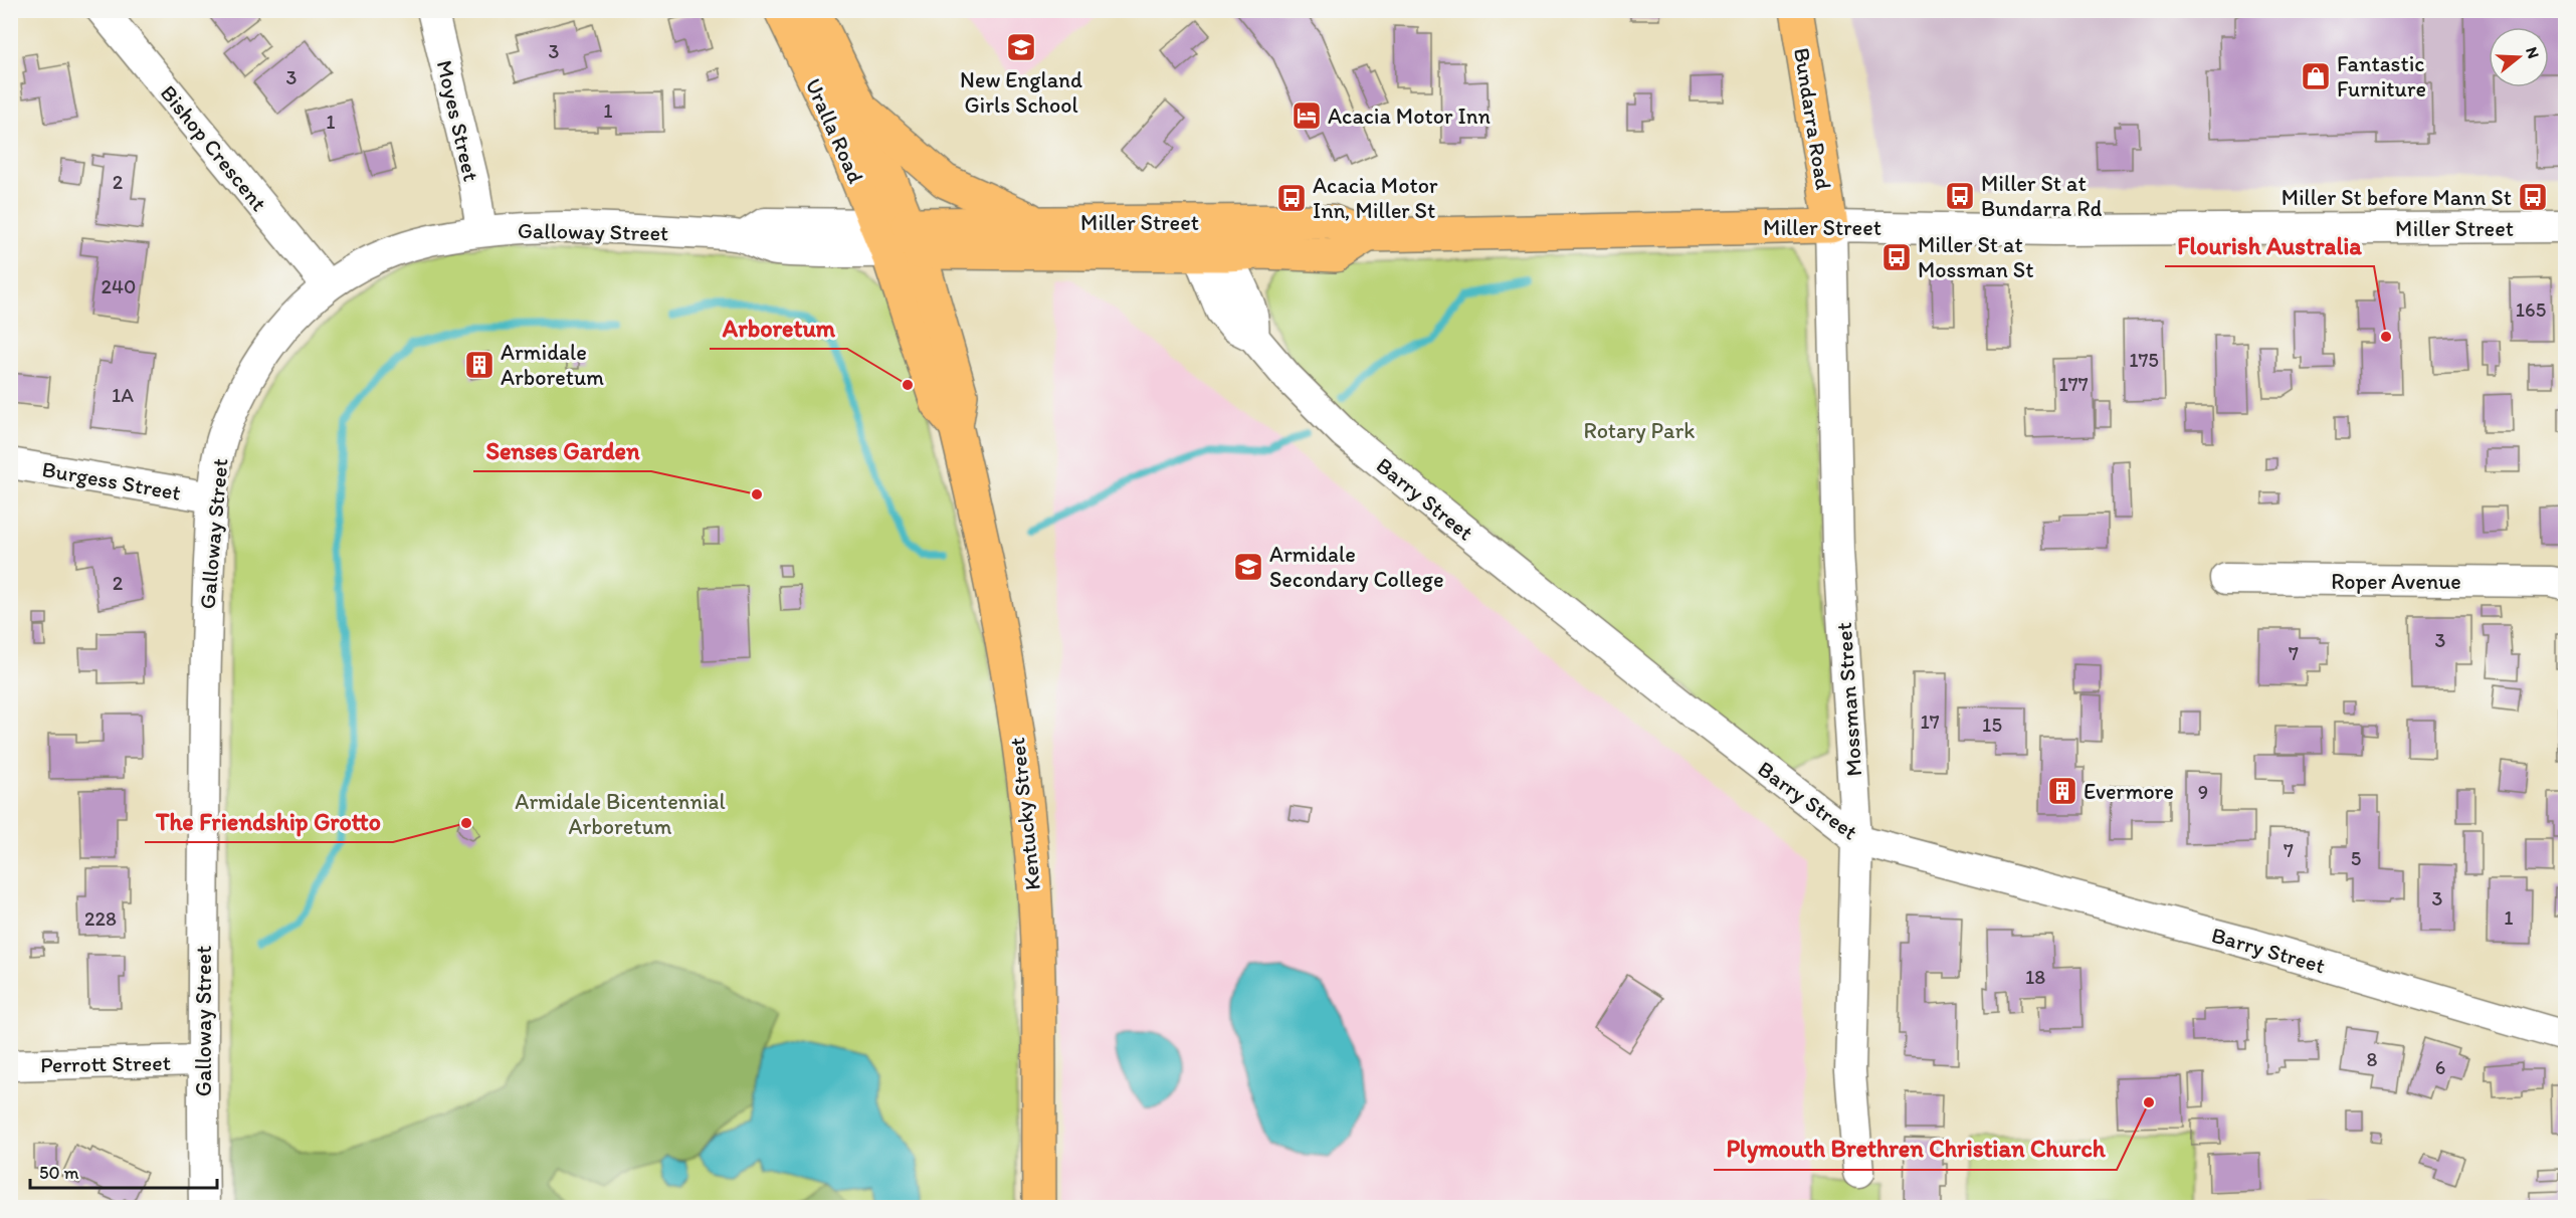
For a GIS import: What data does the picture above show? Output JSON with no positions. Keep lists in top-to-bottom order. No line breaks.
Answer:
{"streets":{"main road":["Bundarra Road","Uralla Road","Miller Street","Kentucky Street"],"street":["Moyes Street","Bishop Crescent","Galloway Street","Burgess Street","Barry Street","Roper Avenue","Mossman Street","Perrott Street"]},"crossings":[["Bundarra Road","Miller Street"],["Bundarra Road","Mossman Street"],["Moyes Street","Galloway Street"],["Uralla Road","Miller Street"],["Uralla Road","Galloway Street"],["Uralla Road","Kentucky Street"],["Bishop Crescent","Galloway Street"],["Miller Street","Galloway Street"],["Miller Street","Barry Street"],["Miller Street","Mossman Street"],["Miller Street","Kentucky Street"],["Galloway Street","Burgess Street"],["Galloway Street","Kentucky Street"],["Galloway Street","Perrott Street"],["Barry Street","Mossman Street"]],"parks":["Rotary Park","Armidale Bicentennial Arboretum"],"places":{"school or university":["New England Girls School","Armidale Secondary College"],"shop":["Fantastic Furniture"],"hotel":["Acacia Motor Inn"],"bus stop":["Miller St at Bundarra Rd","Miller St before Mann St","Acacia Motor Inn, Miller St","Miller St at Mossman St"],"other":["Flourish Australia","Arboretum","Senses Garden","The Friendship Grotto","Plymouth Brethren Christian Church"],"building":["Armidale Arboretum","Evermore"]},"house_numbers":["3","3","1","1","2","240","165","175","177","1A","2","3","7","17","15","9","7","5","3","1","228","18","8","6"],"scale_bar":"50 m","north":"right"}
